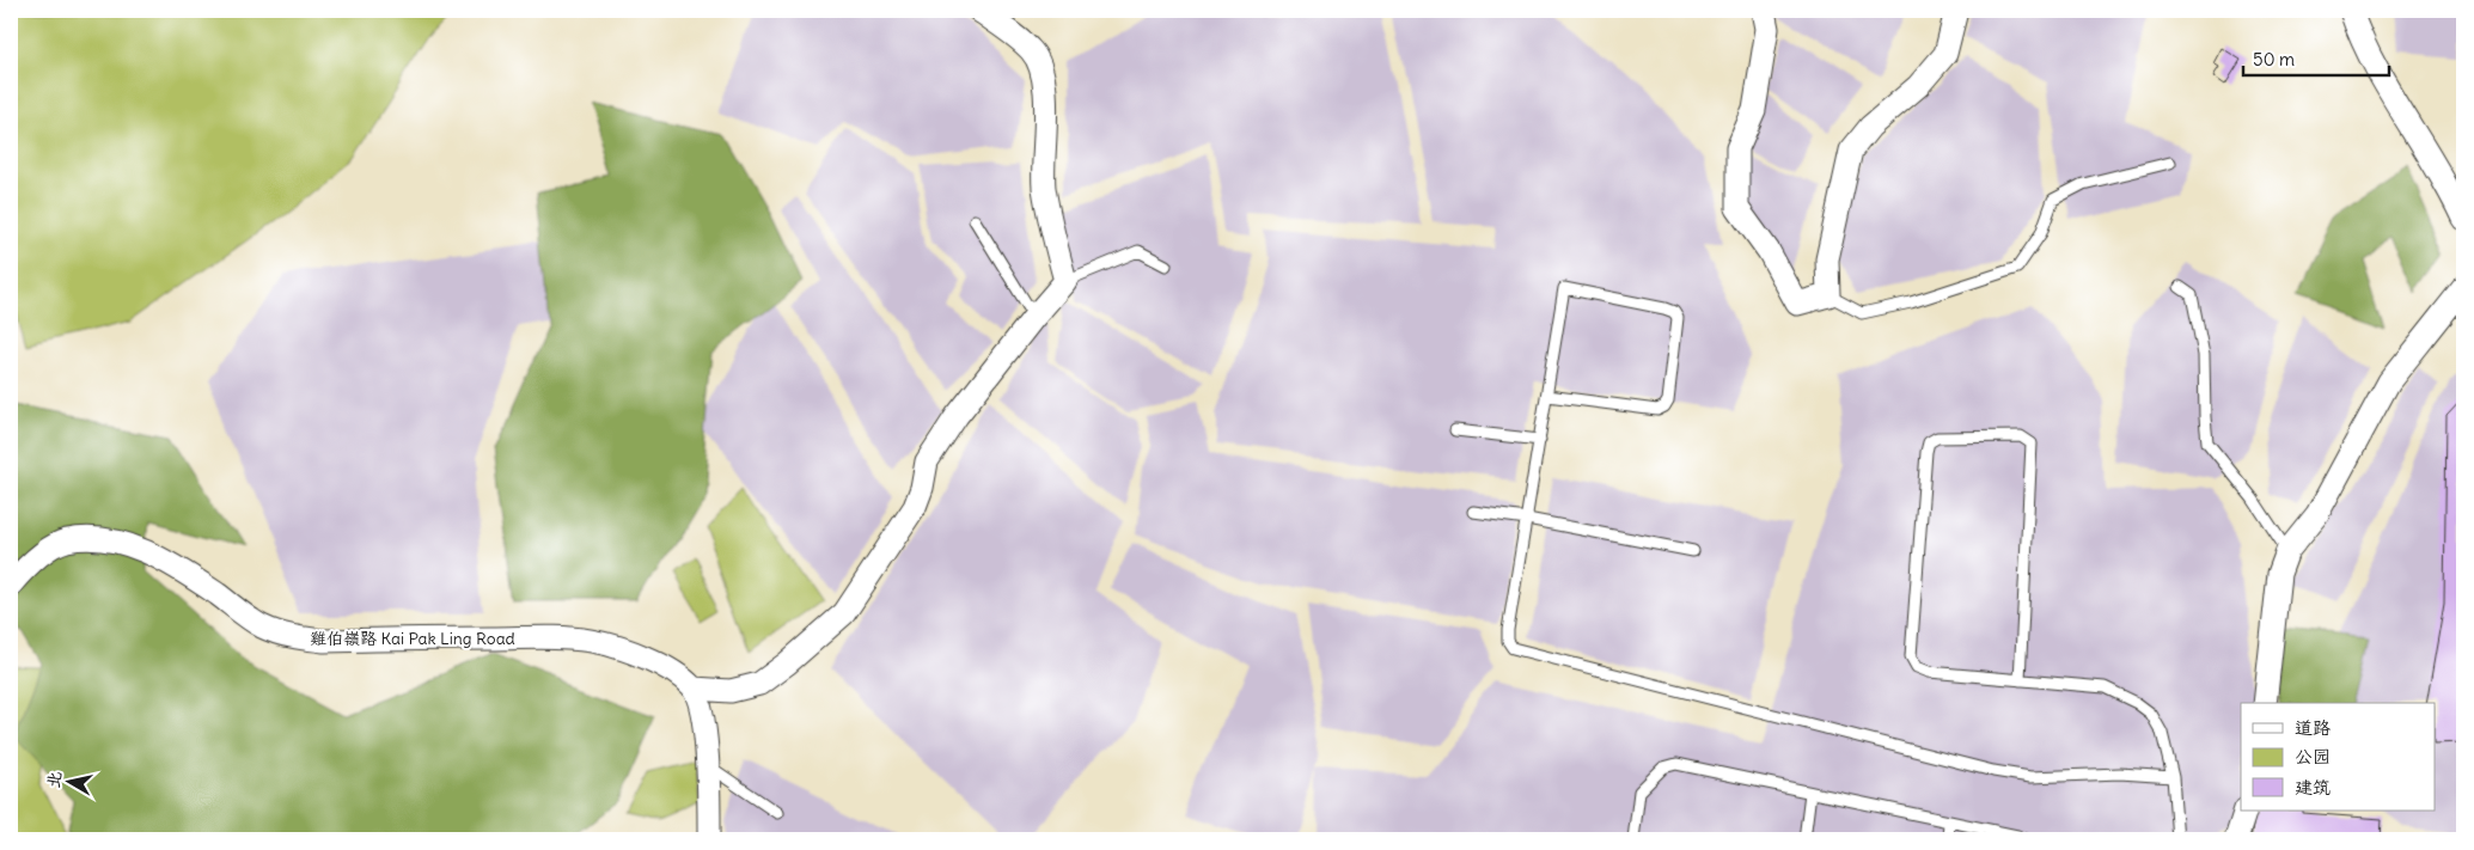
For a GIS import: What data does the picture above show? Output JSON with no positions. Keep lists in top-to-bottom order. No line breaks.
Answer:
{"streets":{"street":["雞伯嶺路 Kai Pak Ling Road"]},"legend":["道路","公园","建筑"],"scale_bar":"50 m","north":"left"}
